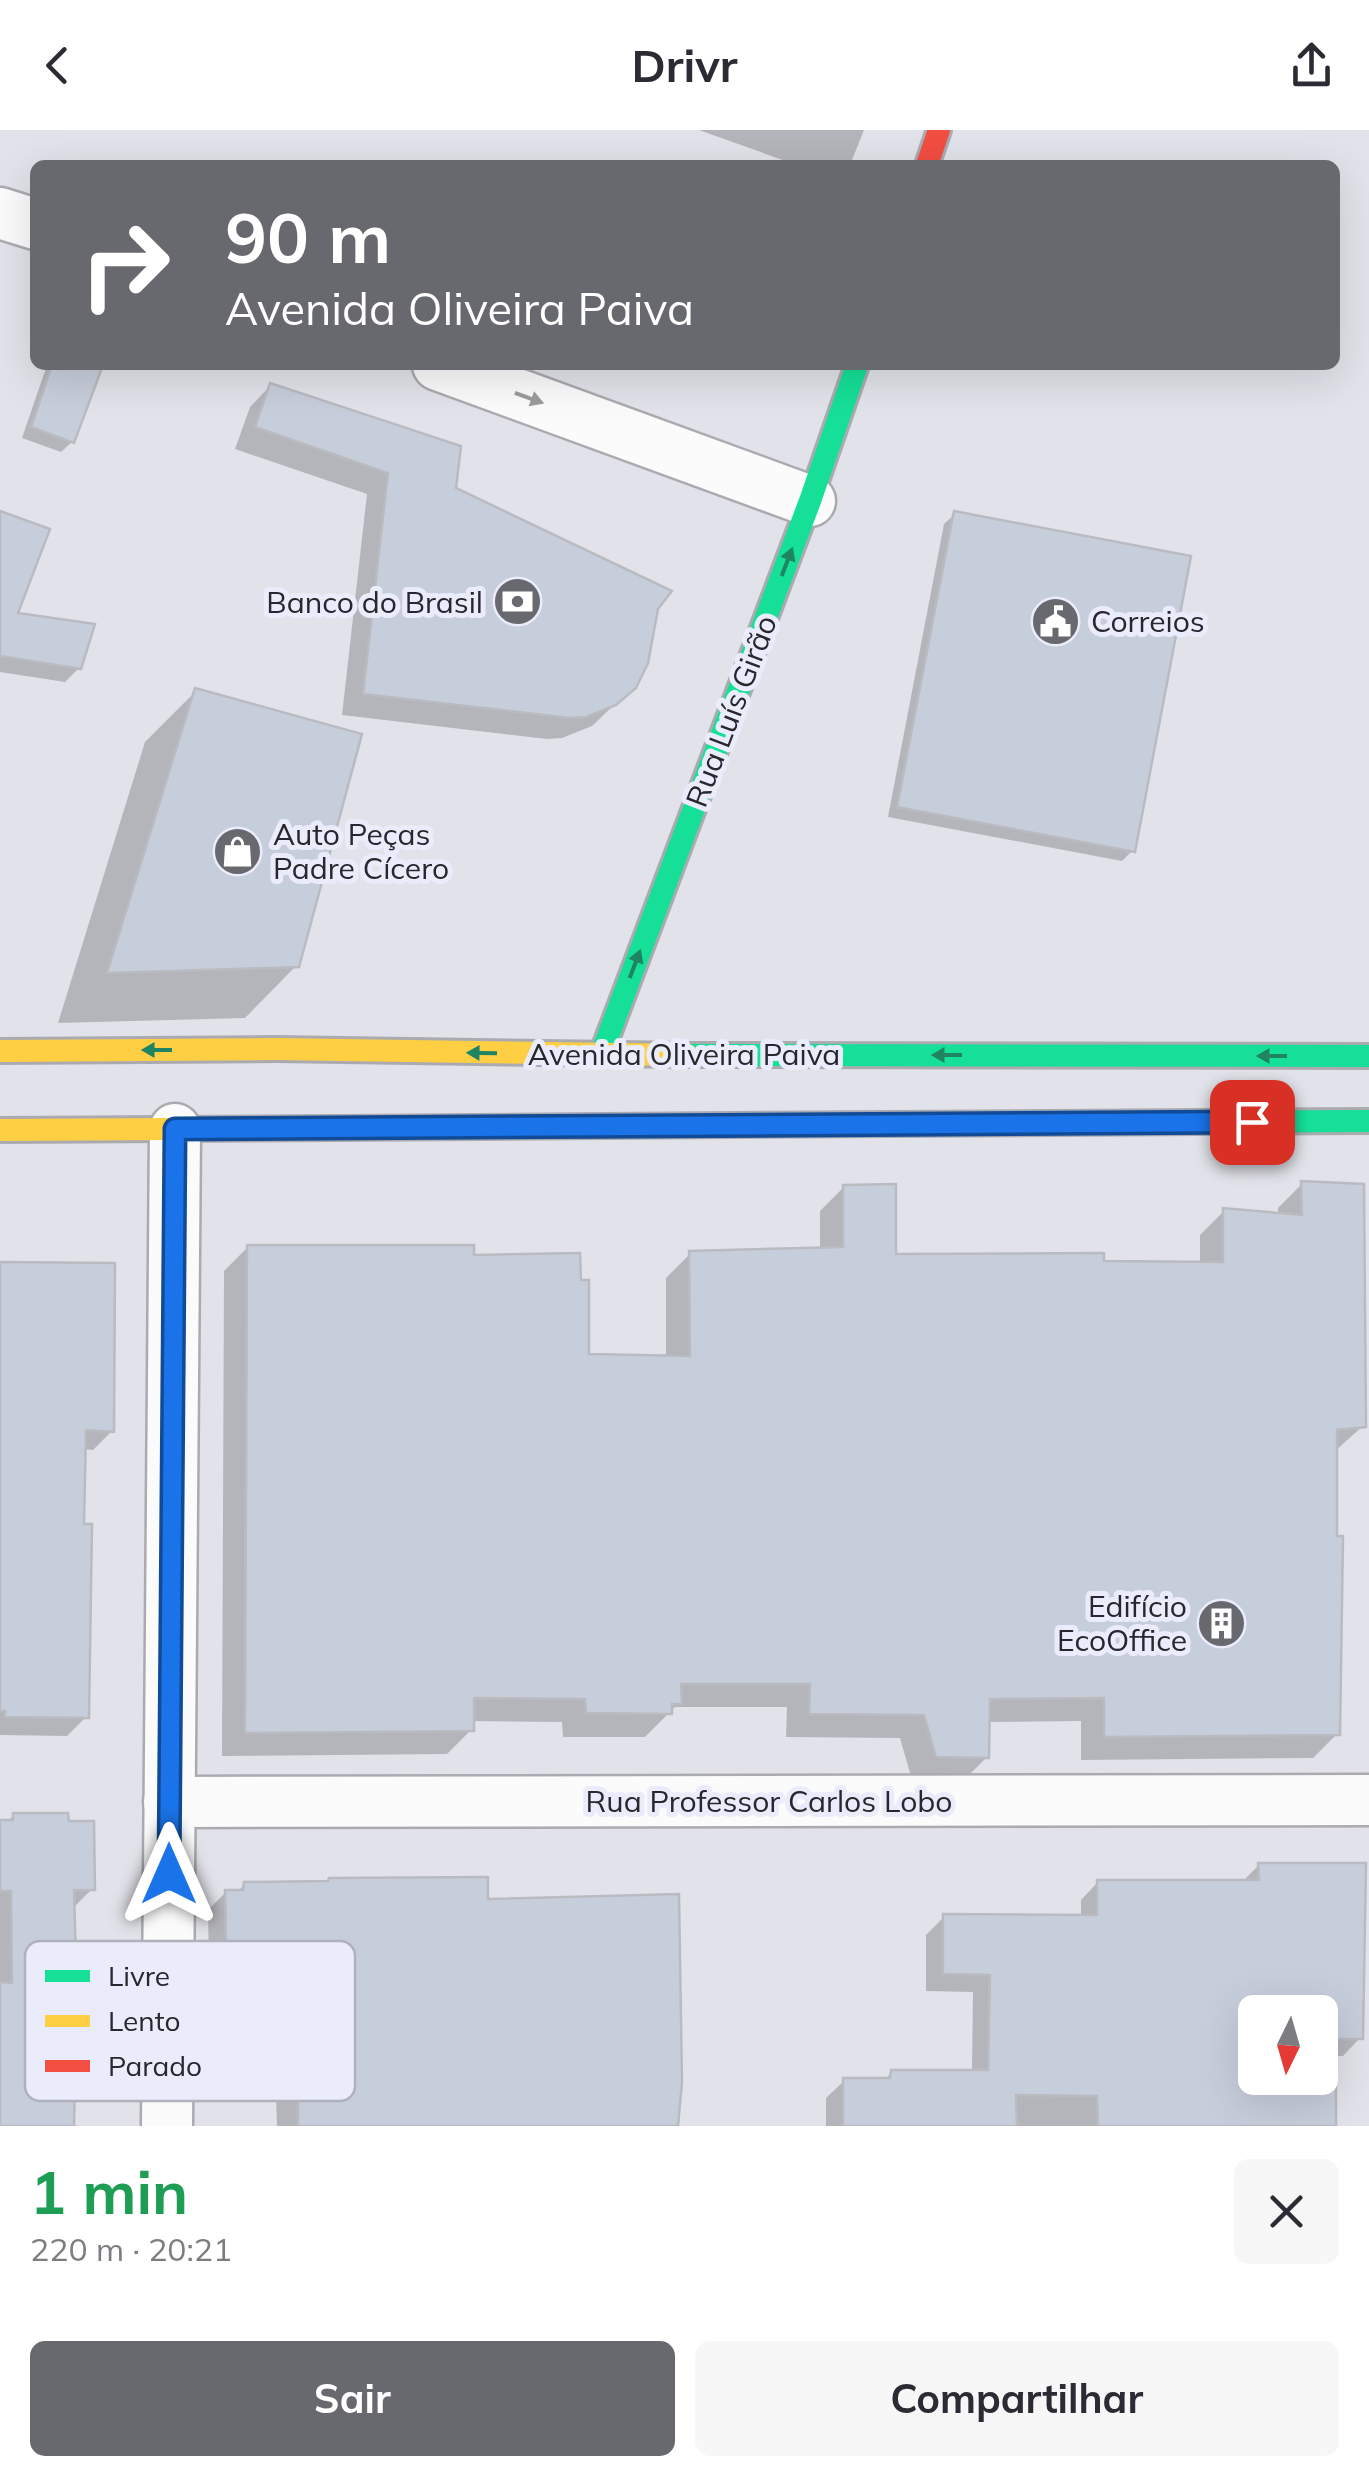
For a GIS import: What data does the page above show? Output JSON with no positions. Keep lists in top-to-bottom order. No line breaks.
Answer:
{"streets":{"main road":["Rua Luís Girão","Avenida Oliveira Paiva"],"street":["Rua Professor Carlos Lobo"]},"crossings":[["Rua Luís Girão","Avenida Oliveira Paiva"]],"one_way":["Rua Luís Girão"],"places":{"bank":["Banco do Brasil"],"public building":["Correios"],"shop":["Auto Peças Padre Cícero"],"building":["Edifício EcoOffice"]},"legend":["Livre","Lento","Parado"],"north":"bottom","page":{"header":"Drivr","turn":["90 m","Avenida Oliveira Paiva"],"heading":["1 min","220 m · 20:21"],"buttons":["Sair","Compartilhar"]}}
